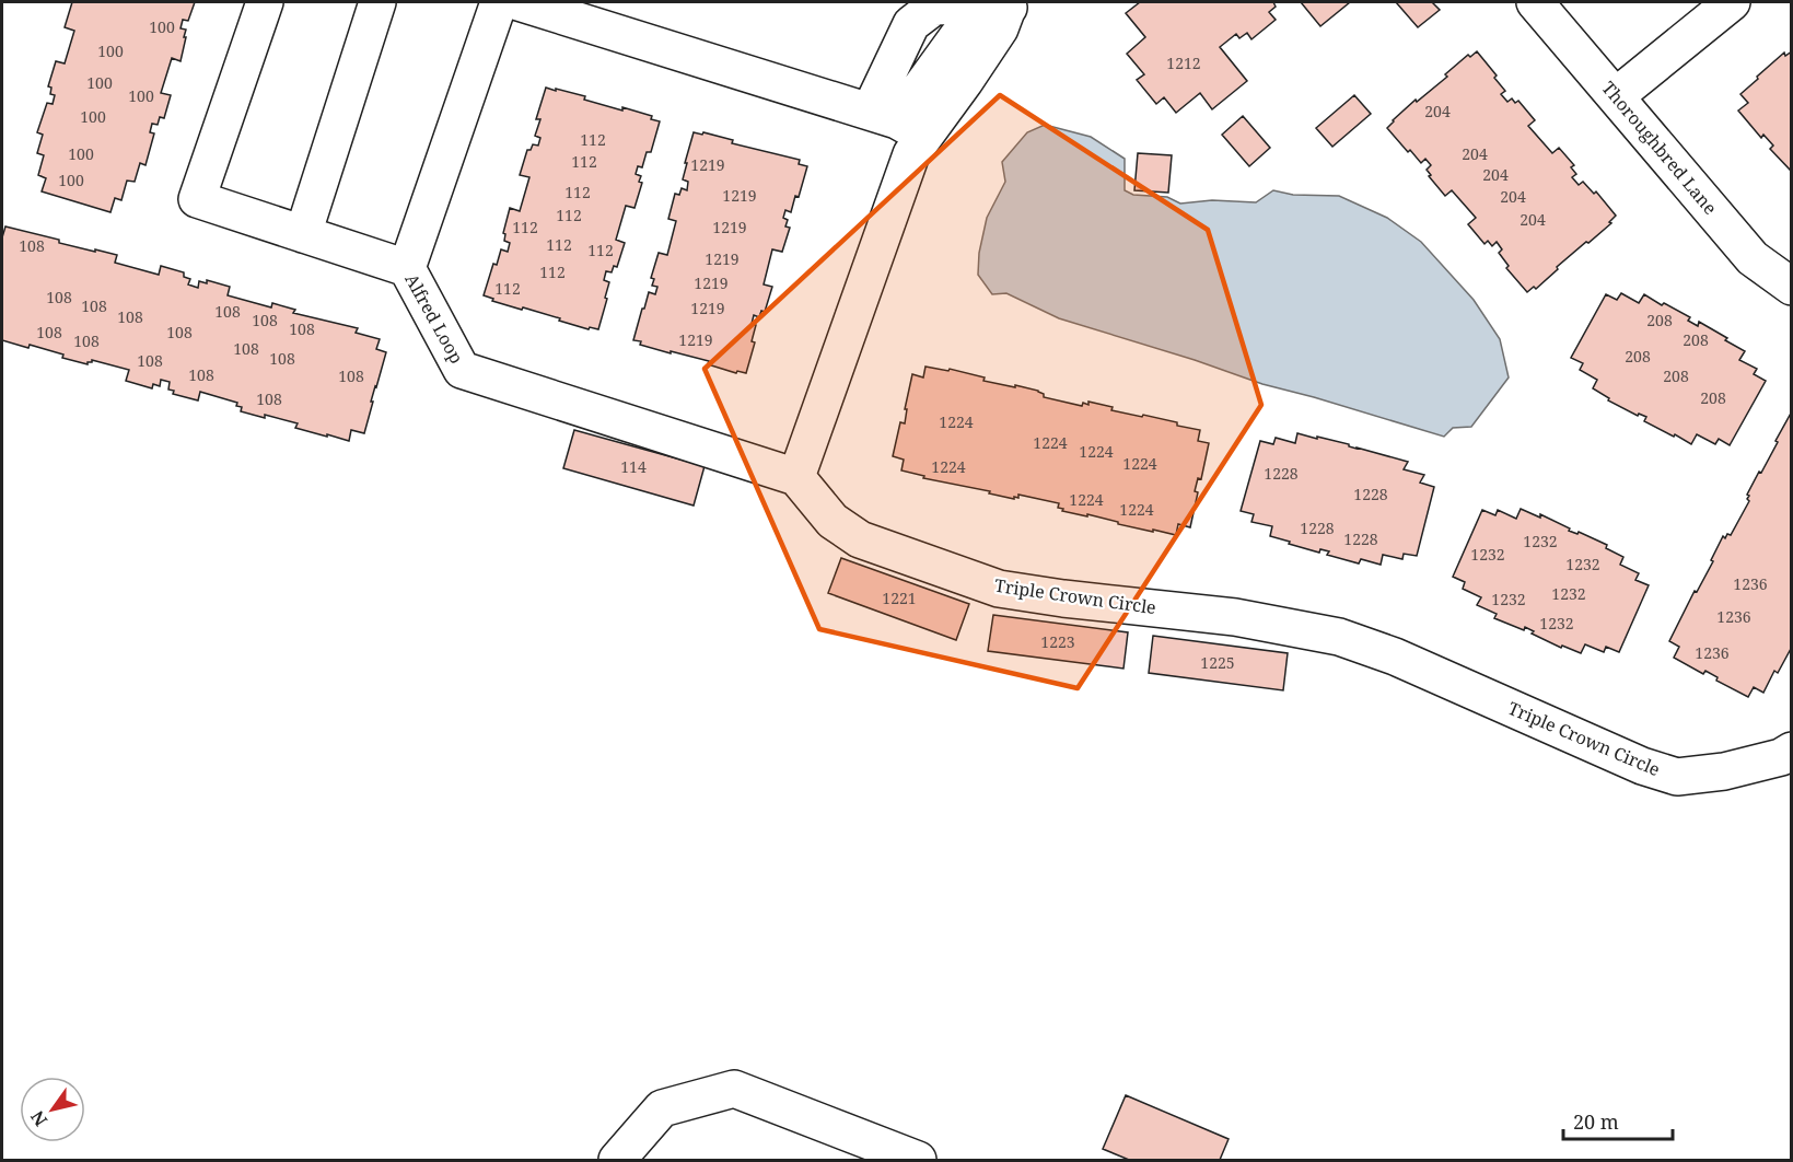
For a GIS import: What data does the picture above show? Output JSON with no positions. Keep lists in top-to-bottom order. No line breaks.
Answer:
{"streets":{"street":["Thoroughbred Lane","Alfred Loop","Triple Crown Circle"]},"crossings":[["Alfred Loop","Triple Crown Circle"]],"house_numbers":["100","100","1212","100","100","204","100","112","100","204","112","1219","204","100","112","1219","204","112","204","112","1219","112","108","112","1219","112","1219","112","108","108","1219","108","108","108","208","108","108","108","1219","208","108","108","208","108","108","108","108","208","208","108","1224","1224","1224","1224","114","1224","1228","1228","1224","1224","1228","1228","1232","1232","1232","1236","1232","1221","1232","1236","1232","1223","1236","1225"],"scale_bar":"20 m","north":"bottom left"}
